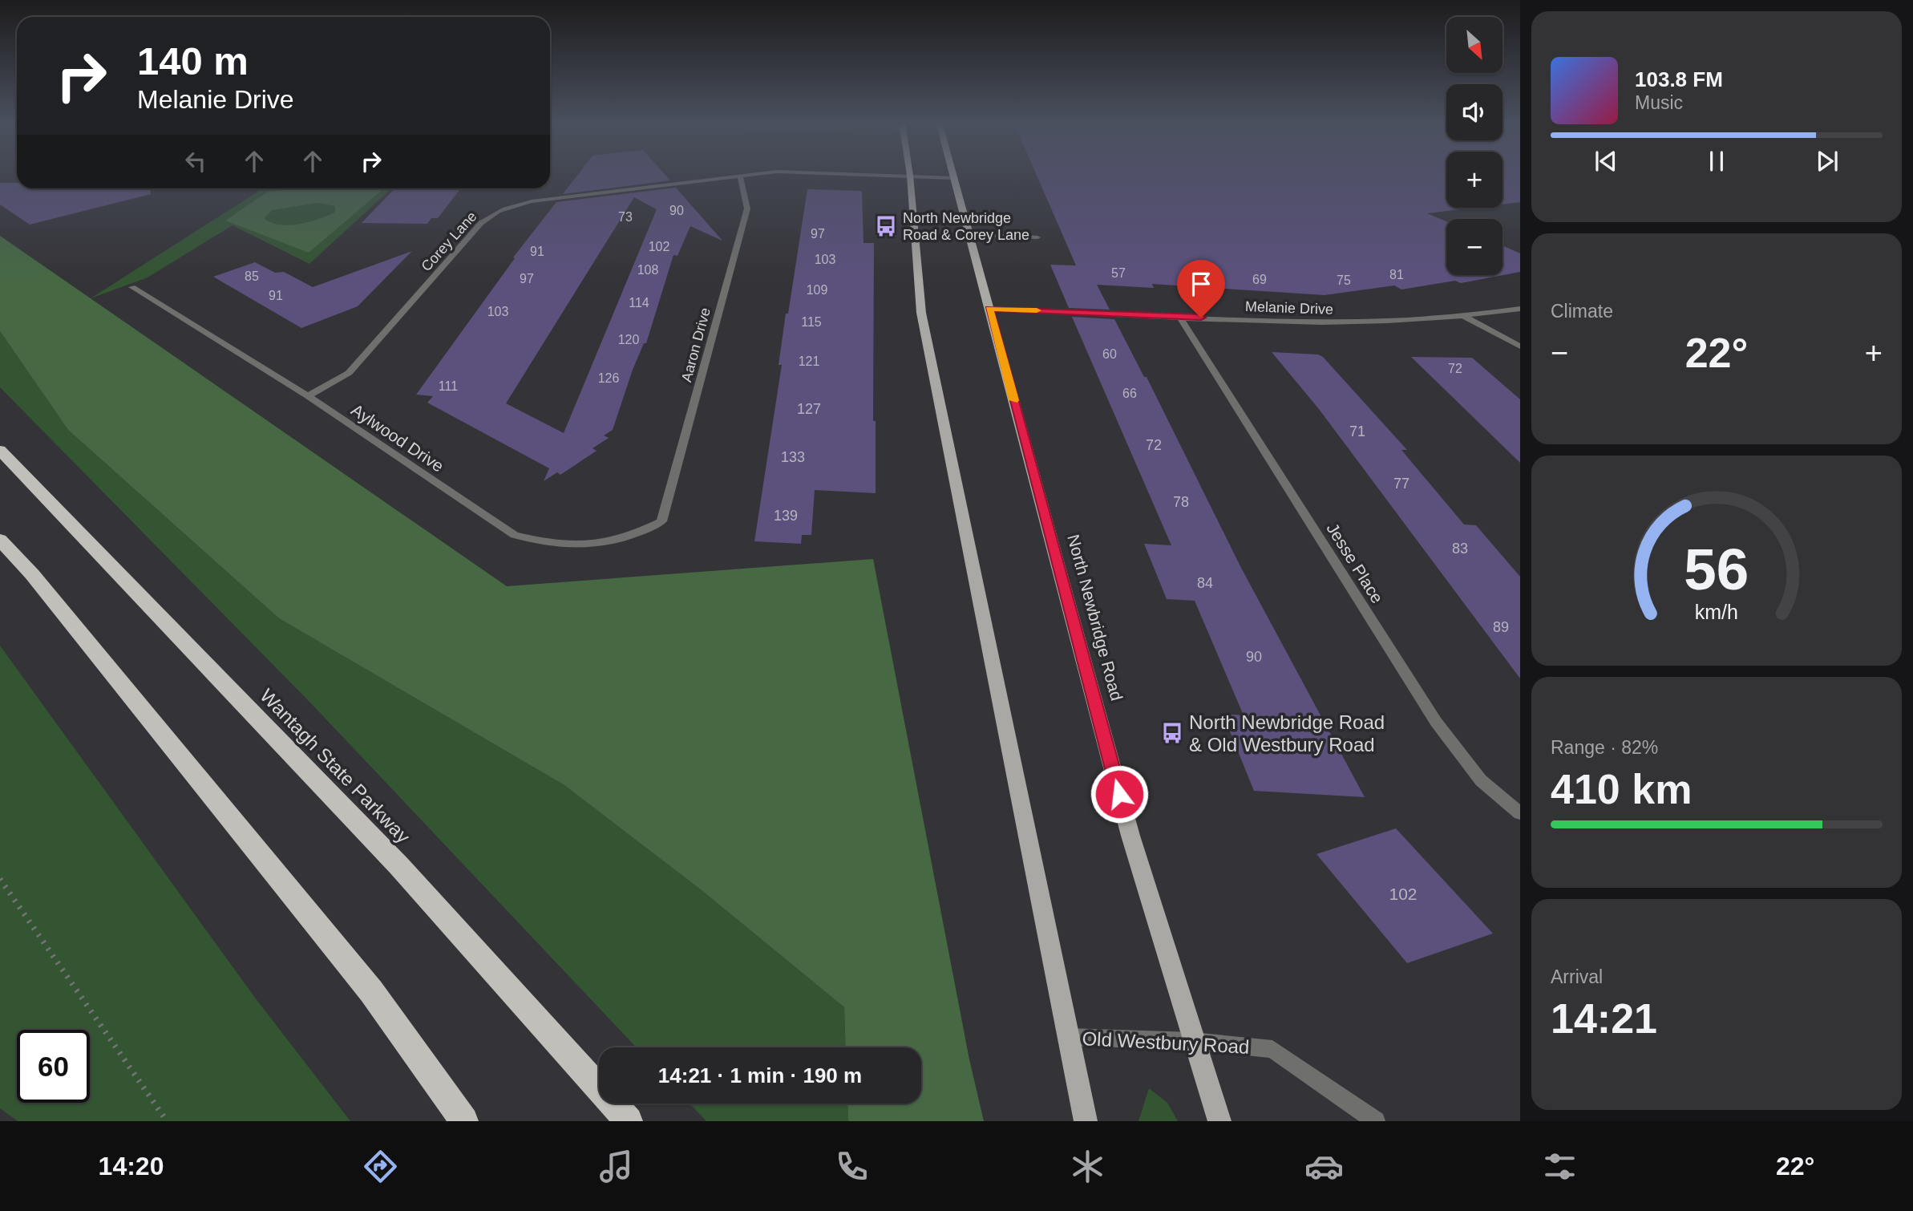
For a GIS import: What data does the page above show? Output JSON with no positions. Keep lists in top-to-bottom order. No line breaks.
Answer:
{"streets":{"highway":["Wantagh State Parkway"],"main road":["North Newbridge Road"],"street":["Corey Lane","Melanie Drive","Aaron Drive","Aylwood Drive","Jesse Place","Old Westbury Road"]},"crossings":[["Corey Lane","Aaron Drive"],["Corey Lane","Aylwood Drive"],["Corey Lane","North Newbridge Road"],["Melanie Drive","Jesse Place"],["Melanie Drive","North Newbridge Road"],["Aaron Drive","Aylwood Drive"],["North Newbridge Road","Old Westbury Road"]],"places":{"bus stop":["North Newbridge Road & Corey Lane","North Newbridge Road & Old Westbury Road"]},"house_numbers":["90","73","97","102","91","103","108","57","81","85","97","69","75","109","91","114","103","115","120","60","121","72","126","111","66","127","71","72","133","77","78","139","83","84","89","90","102"],"north":"bottom right","page":{"map_buttons":["+","−"],"turn":["140 m","Melanie Drive"],"song":["103.8 FM","Music"],"tile":["Climate",["Range · 82%","410 km"],["Arrival","14:21"]],"heat":["−","22°","+"],"limit":"60","trip":"14:21 · 1 min · 190 m","tabs":["14:20","22°"],"gauge":["56","km/h"]}}
